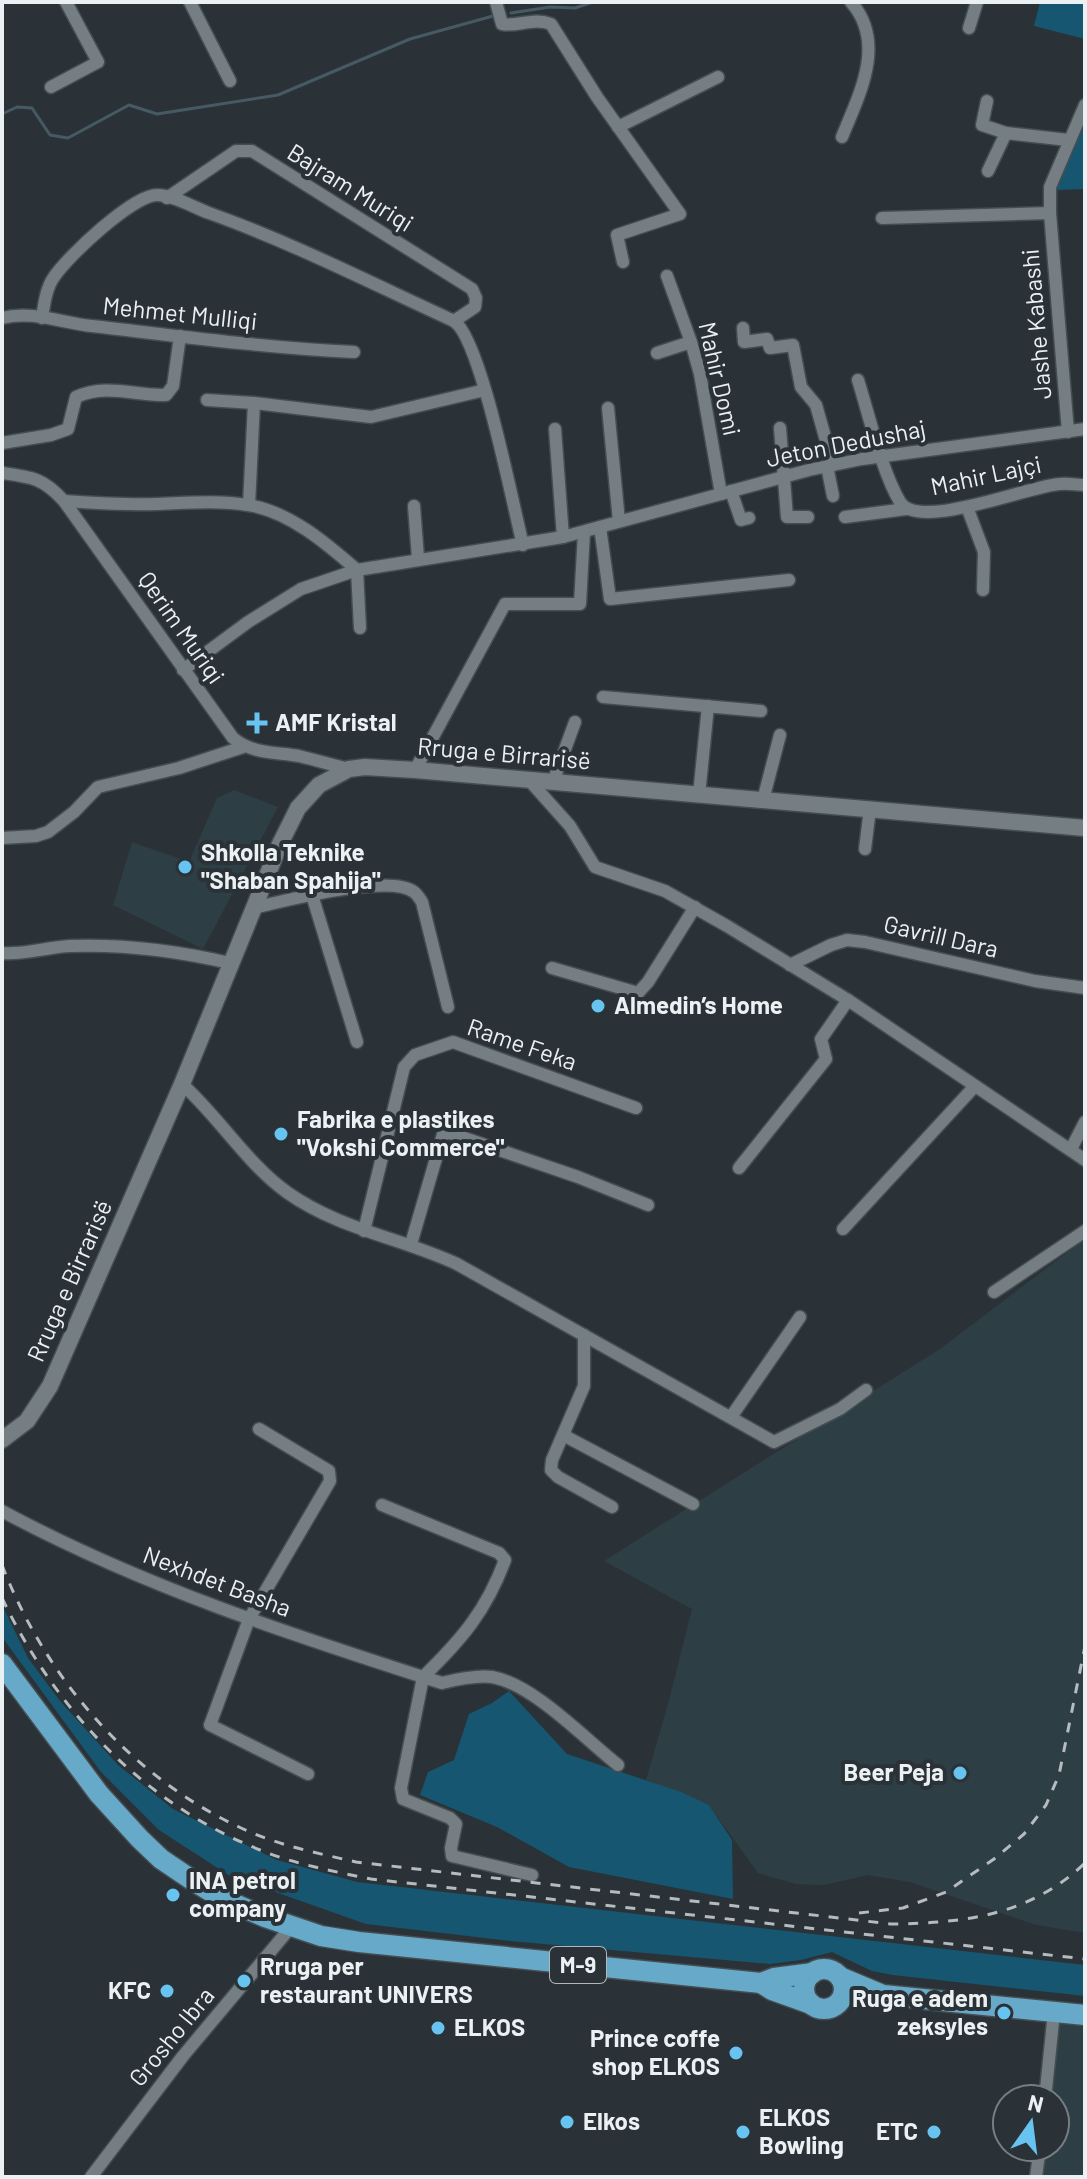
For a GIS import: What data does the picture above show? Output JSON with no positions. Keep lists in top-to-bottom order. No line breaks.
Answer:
{"streets":{"main road":["M-9"],"street":["Bajram Muriqi","Mehmet Mulliqi","Jashe Kabashi","Mahir Domi","Jeton Dedushaj","Mahir Lajçi","Qerim Muriqi","Rruga e Birrarisë","Gavrill Dara","Rame Feka","Nexhdet Basha","Grosho Ibra"]},"crossings":[["Bajram Muriqi","Mehmet Mulliqi"],["Jashe Kabashi","Jeton Dedushaj"],["Mahir Domi","Jeton Dedushaj"],["Jeton Dedushaj","Mahir Lajçi"],["Jeton Dedushaj","Qerim Muriqi"],["M-9","Grosho Ibra"]],"places":{"health":["AMF Kristal"],"other":["Shkolla Teknike \"Shaban Spahija\"","Almedin’s Home","Fabrika e plastikes \"Vokshi Commerce\"","Beer Peja","INA petrol company","Rruga per restaurant UNIVERS","KFC","Ruga e adem zeksyles","ELKOS","Prince coffe shop ELKOS","Elkos","ELKOS Bowling","ETC"]},"north":"top"}
